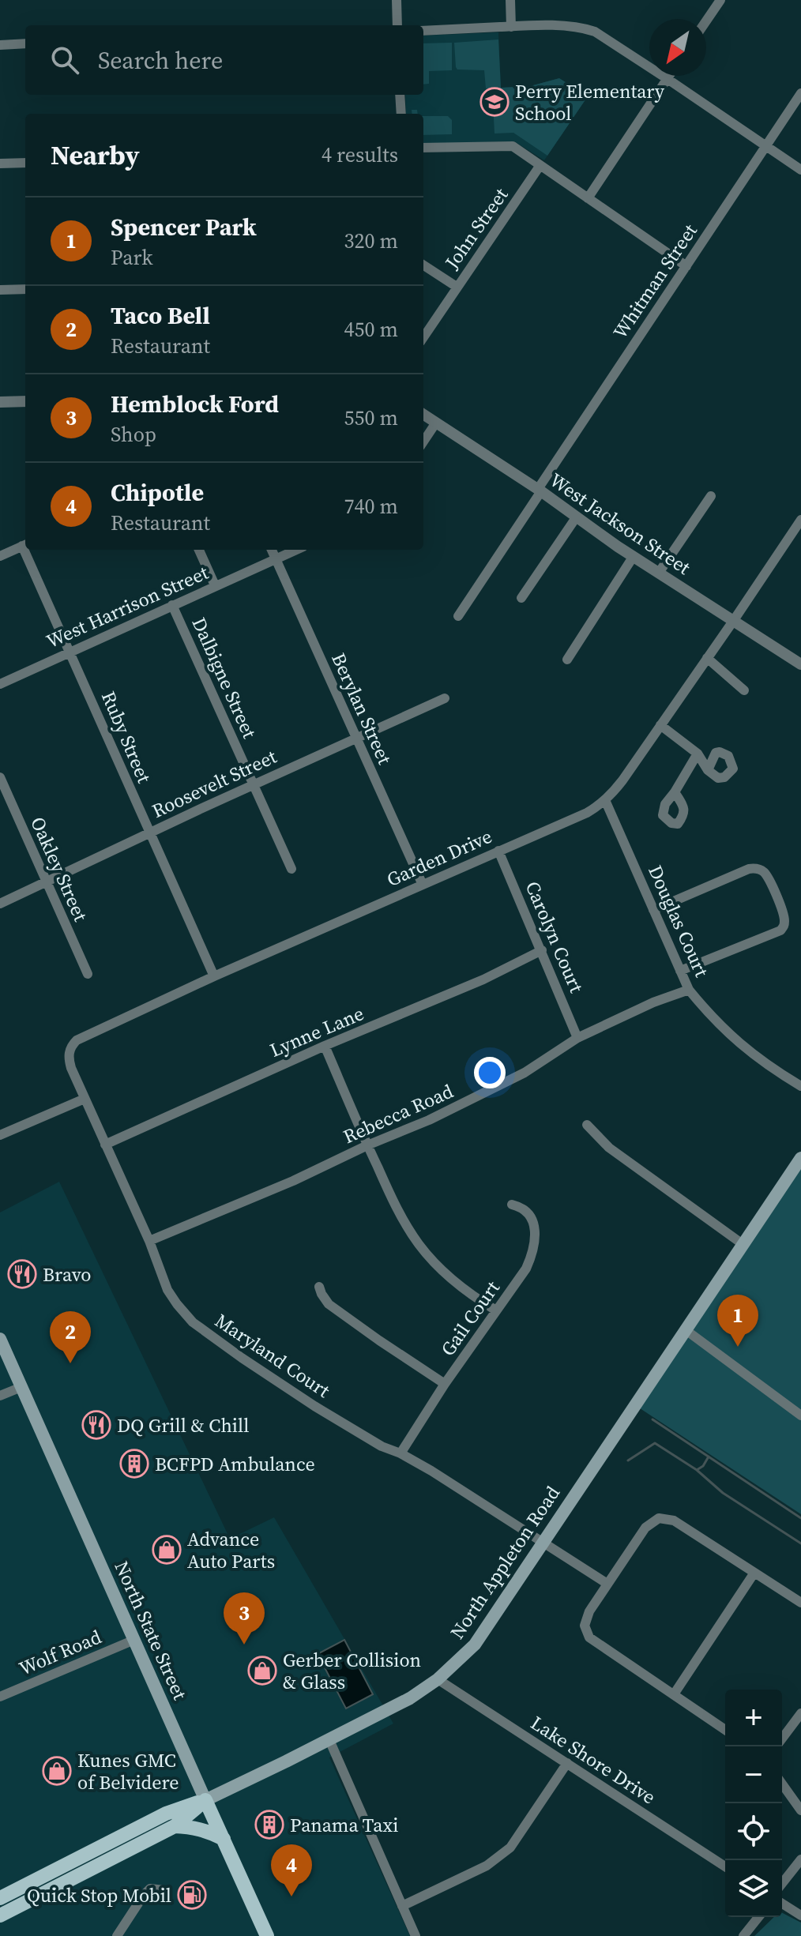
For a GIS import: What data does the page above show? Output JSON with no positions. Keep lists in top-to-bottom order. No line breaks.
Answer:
{"streets":{"main road":["North Appleton Road","North State Street"],"street":["John Street","Whitman Street","West Jackson Street","West Harrison Street","Dalbigne Street","Berylan Street","Ruby Street","Roosevelt Street","Garden Drive","Oakley Street","Douglas Court","Carolyn Court","Lynne Lane","Rebecca Road","Gail Court","Maryland Court","Wolf Road","Lake Shore Drive"]},"crossings":[["Whitman Street","West Jackson Street"],["West Jackson Street","Garden Drive"],["West Harrison Street","Dalbigne Street"],["West Harrison Street","Berylan Street"],["West Harrison Street","Ruby Street"],["Dalbigne Street","Roosevelt Street"],["Berylan Street","Roosevelt Street"],["Berylan Street","Garden Drive"],["Ruby Street","Roosevelt Street"],["Ruby Street","Garden Drive"],["Roosevelt Street","Oakley Street"],["Garden Drive","Douglas Court"],["Garden Drive","Carolyn Court"],["Garden Drive","Maryland Court"],["Douglas Court","Rebecca Road"],["Carolyn Court","Lynne Lane"],["Carolyn Court","Rebecca Road"],["Lynne Lane","Maryland Court"],["Rebecca Road","Maryland Court"],["Gail Court","Maryland Court"],["Maryland Court","North Appleton Road"],["North Appleton Road","North State Street"],["North Appleton Road","Lake Shore Drive"],["North State Street","Wolf Road"]],"places":{"school or university":["Perry Elementary School"],"restaurant":["Bravo","DQ Grill & Chill"],"building":["BCFPD Ambulance","Panama Taxi"],"shop":["Advance Auto Parts","Gerber Collision & Glass","Kunes GMC of Belvidere"],"fuel station":["Quick Stop Mobil"]},"north":"bottom left","page":{"search":"Search here","heading":["Nearby","4 results"],"list":[{"mark":"1","name":"Spencer Park","note":"Park","value":"320 m"},{"mark":"2","name":"Taco Bell","note":"Restaurant","value":"450 m"},{"mark":"3","name":"Hemblock Ford","note":"Shop","value":"550 m"},{"mark":"4","name":"Chipotle","note":"Restaurant","value":"740 m"}],"pins":["1","2","3","4"],"map_buttons":["+","−"]}}
